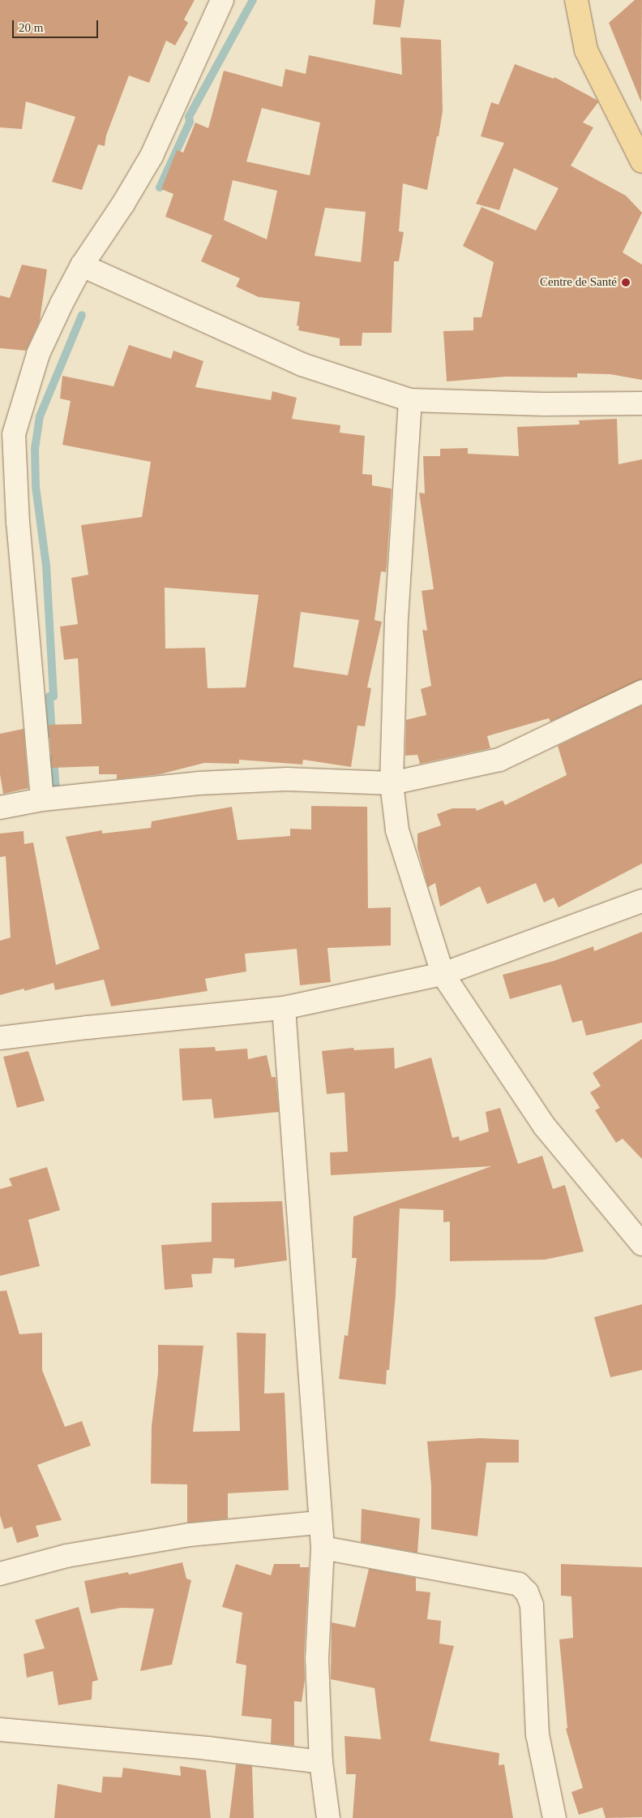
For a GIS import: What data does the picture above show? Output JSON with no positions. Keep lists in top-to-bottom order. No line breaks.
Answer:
{"places":["Centre de Santé"],"scale_bar":"20 m"}
